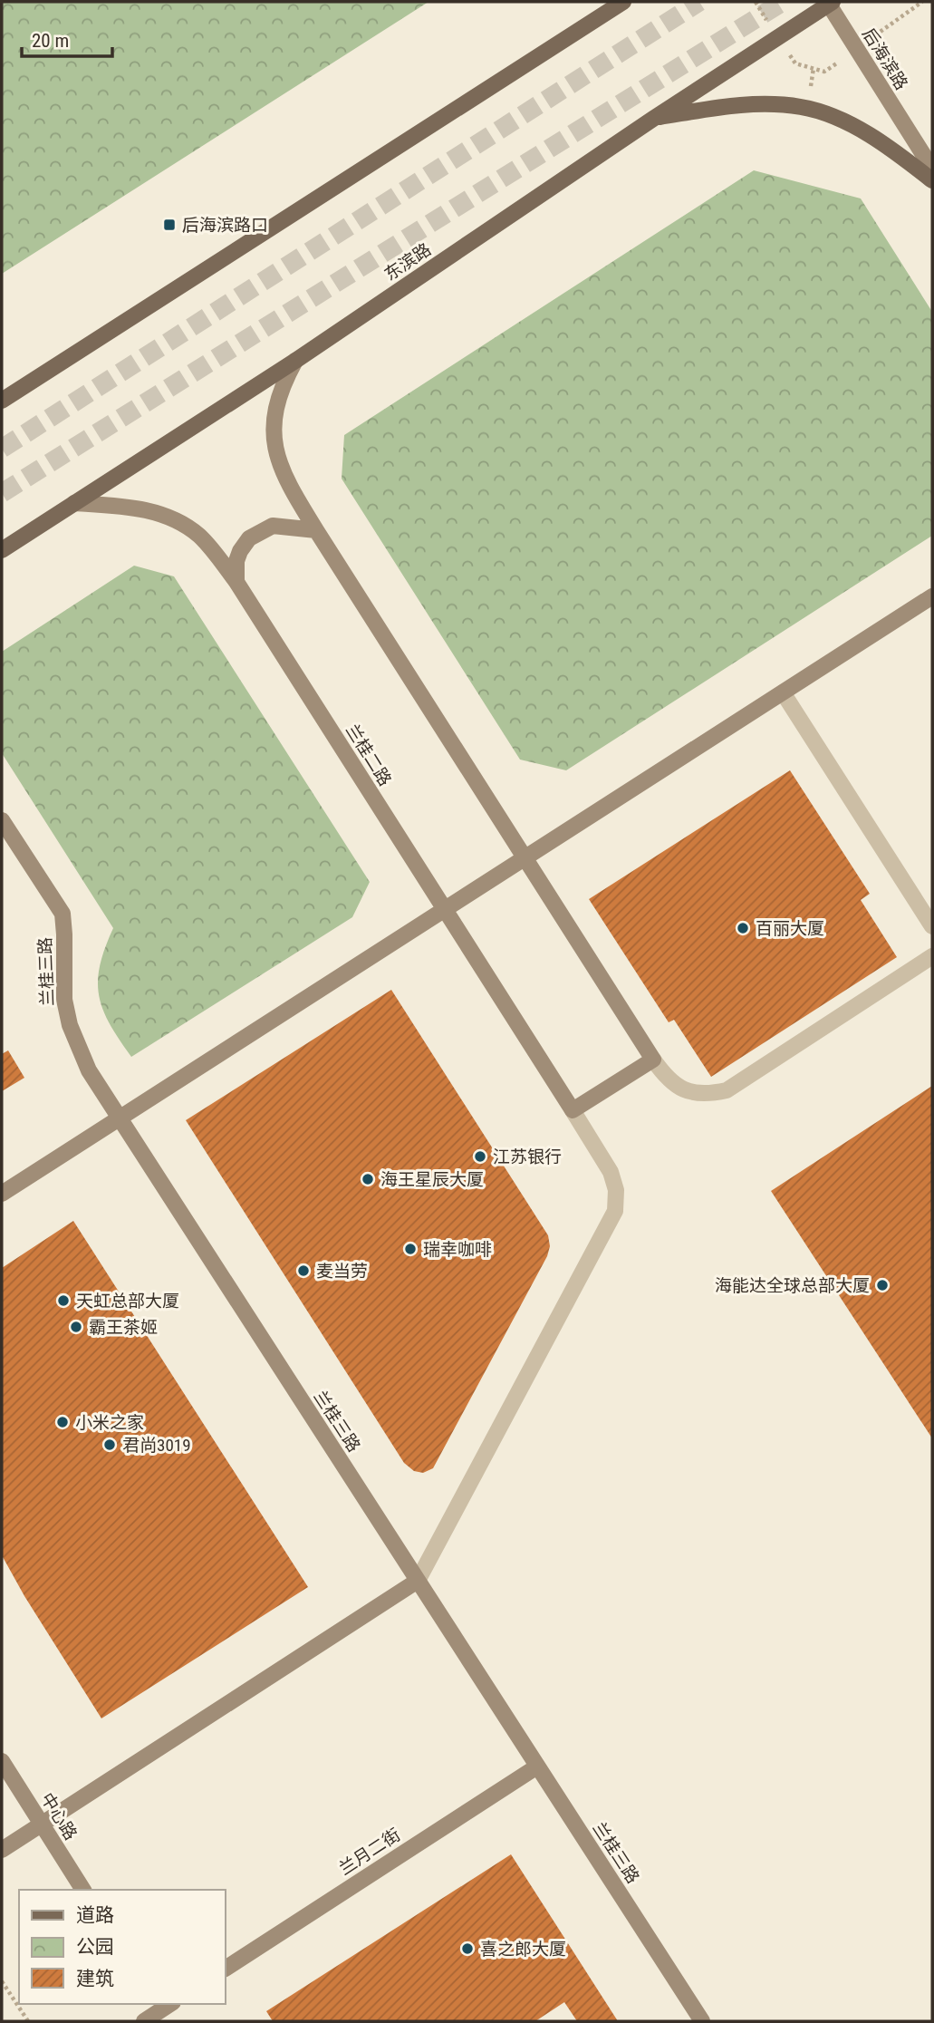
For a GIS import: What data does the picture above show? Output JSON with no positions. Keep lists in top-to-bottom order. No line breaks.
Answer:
{"streets":{"main road":["东滨路"],"street":["后海滨路","兰桂二路","兰桂三路","中心路","兰月二街"]},"crossings":[["后海滨路","东滨路"],["东滨路","兰桂二路"],["兰桂三路","兰月二街"]],"places":{"transit":["后海滨路口"],"other":["百丽大厦","江苏银行","海王星辰大厦","瑞幸咖啡","麦当劳","海能达全球总部大厦","天虹总部大厦","霸王茶姬","小米之家","君尚3019","喜之郎大厦"]},"legend":["道路","公园","建筑"],"scale_bar":"20 m"}
